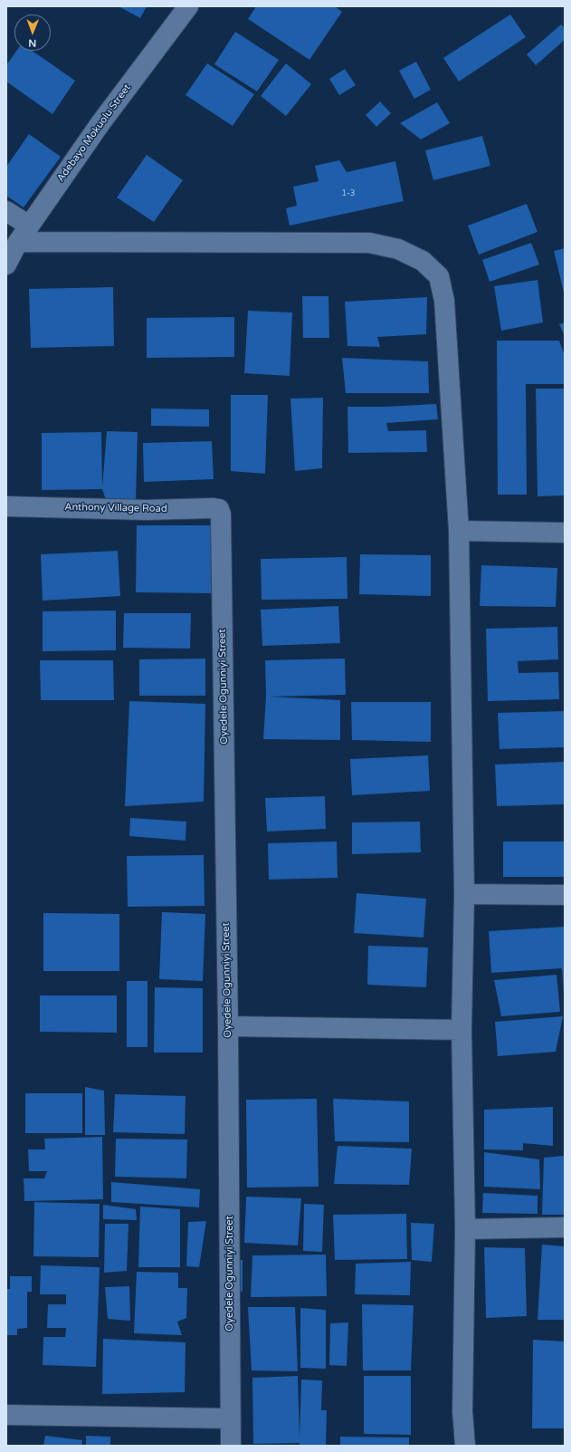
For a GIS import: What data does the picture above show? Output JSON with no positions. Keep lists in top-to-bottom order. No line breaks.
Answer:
{"streets":{"street":["Adebayo Mokuolu Street","Anthony Village Road","Oyedele Ogunniyi Street"]},"crossings":[["Anthony Village Road","Oyedele Ogunniyi Street"]],"house_numbers":["1-3"],"north":"bottom"}
